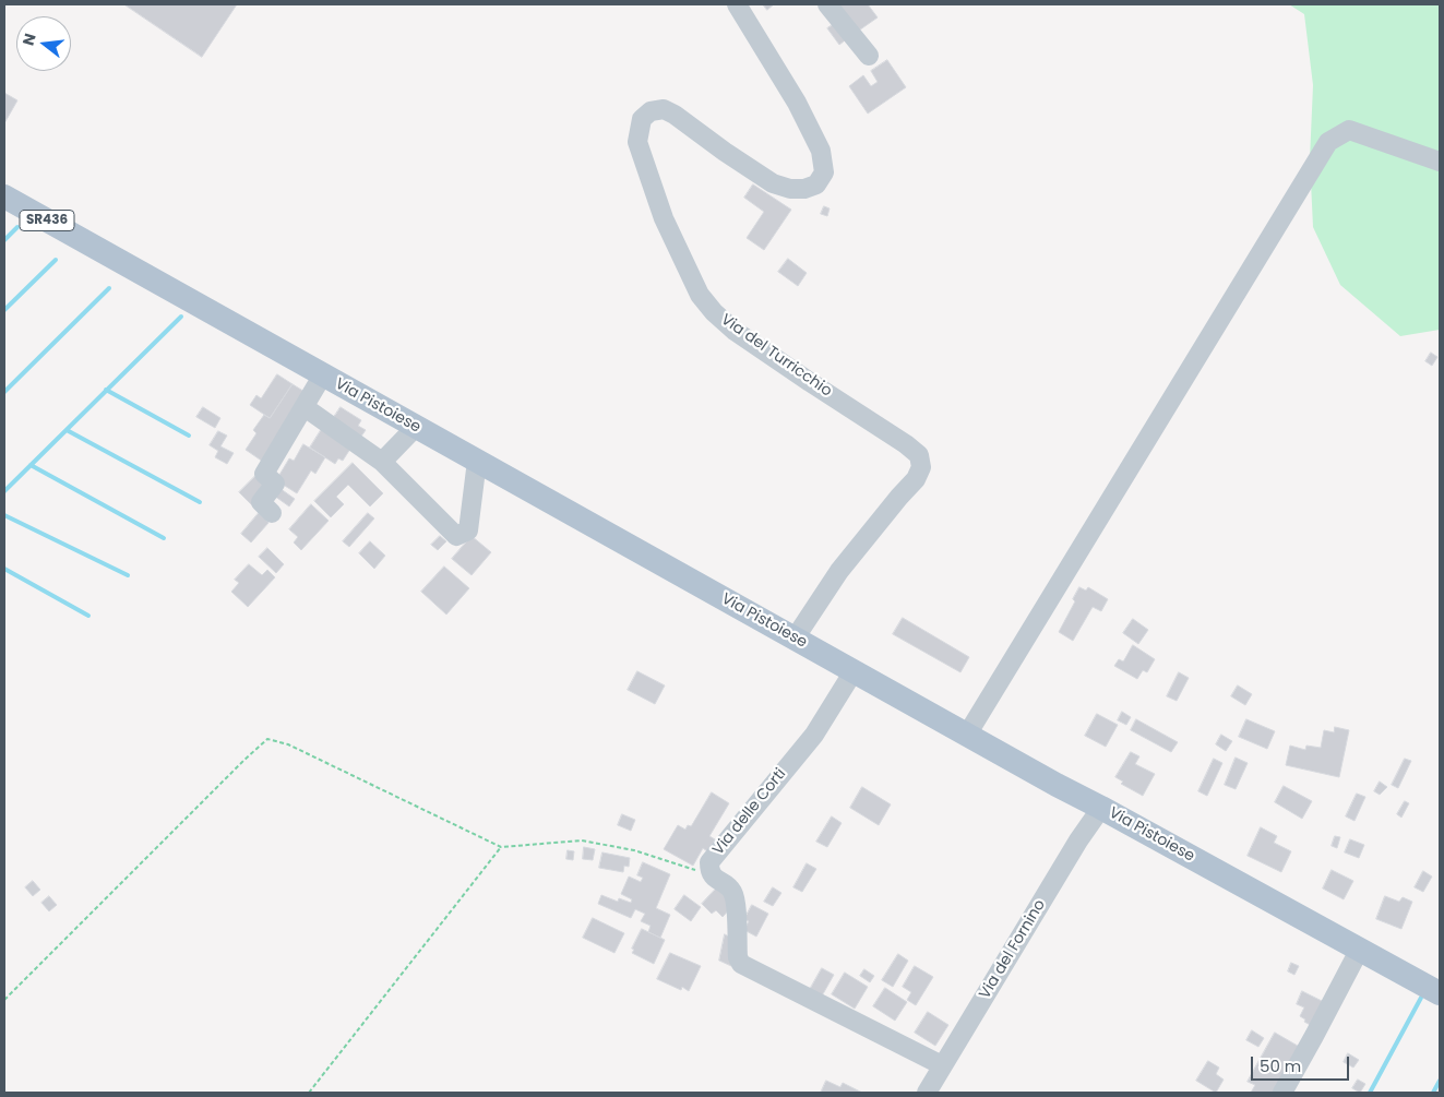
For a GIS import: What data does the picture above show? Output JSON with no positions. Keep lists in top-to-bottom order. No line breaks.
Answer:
{"streets":{"main road":["SR436","Via Pistoiese"],"street":["Via del Turricchio","Via delle Corti","Via del Fornino"]},"crossings":[["Via del Turricchio","Via Pistoiese"],["Via Pistoiese","Via delle Corti"],["Via Pistoiese","Via del Fornino"],["Via delle Corti","Via del Fornino"]],"scale_bar":"50 m","north":"left"}
